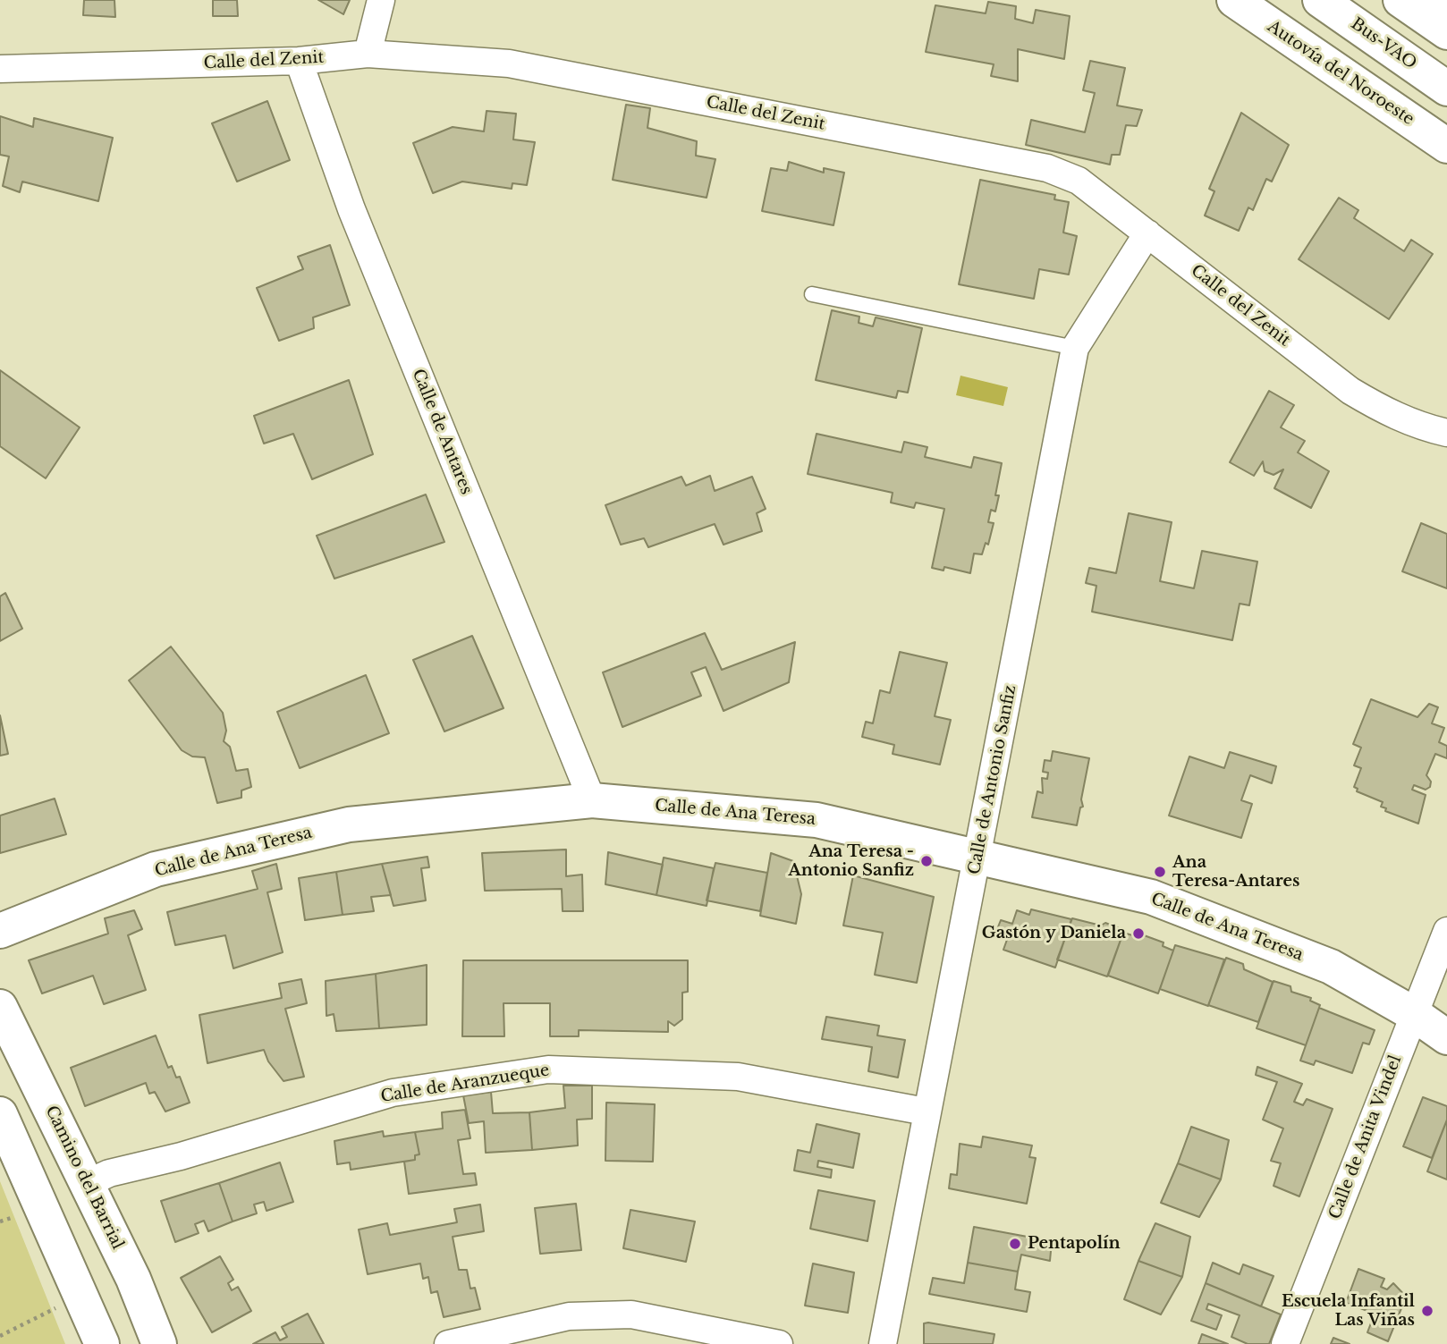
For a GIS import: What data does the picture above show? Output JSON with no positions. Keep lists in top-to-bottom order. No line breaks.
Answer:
{"streets":{"main road":["Bus-VAO","Autovía del Noroeste","Calle de Ana Teresa","Camino del Barrial"],"street":["Calle del Zenit","Calle de Antares","Calle de Antonio Sanfiz","Calle de Aranzueque","Calle de Anita Vindel"]},"crossings":[["Calle del Zenit","Calle de Antares"],["Calle del Zenit","Calle de Antonio Sanfiz"],["Calle de Antares","Calle de Ana Teresa"],["Calle de Antonio Sanfiz","Calle de Ana Teresa"],["Calle de Antonio Sanfiz","Calle de Aranzueque"],["Calle de Ana Teresa","Calle de Anita Vindel"],["Calle de Aranzueque","Camino del Barrial"]],"places":["Ana Teresa - Antonio Sanfiz","Ana Teresa-Antares","Gastón y Daniela","Pentapolín","Escuela Infantil Las Viñas"]}
